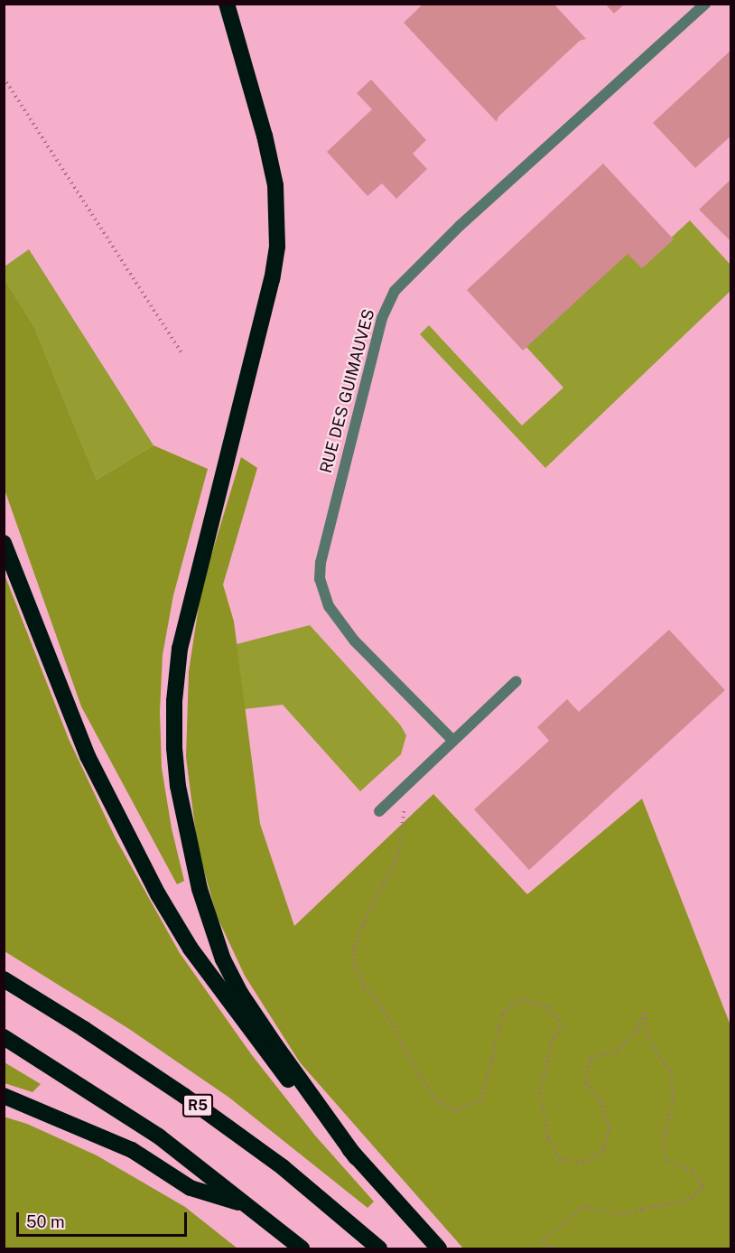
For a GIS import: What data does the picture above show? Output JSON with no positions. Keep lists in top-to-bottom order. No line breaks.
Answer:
{"streets":{"highway":["R5"],"street":["RUE DES GUIMAUVES"]},"scale_bar":"50 m"}
